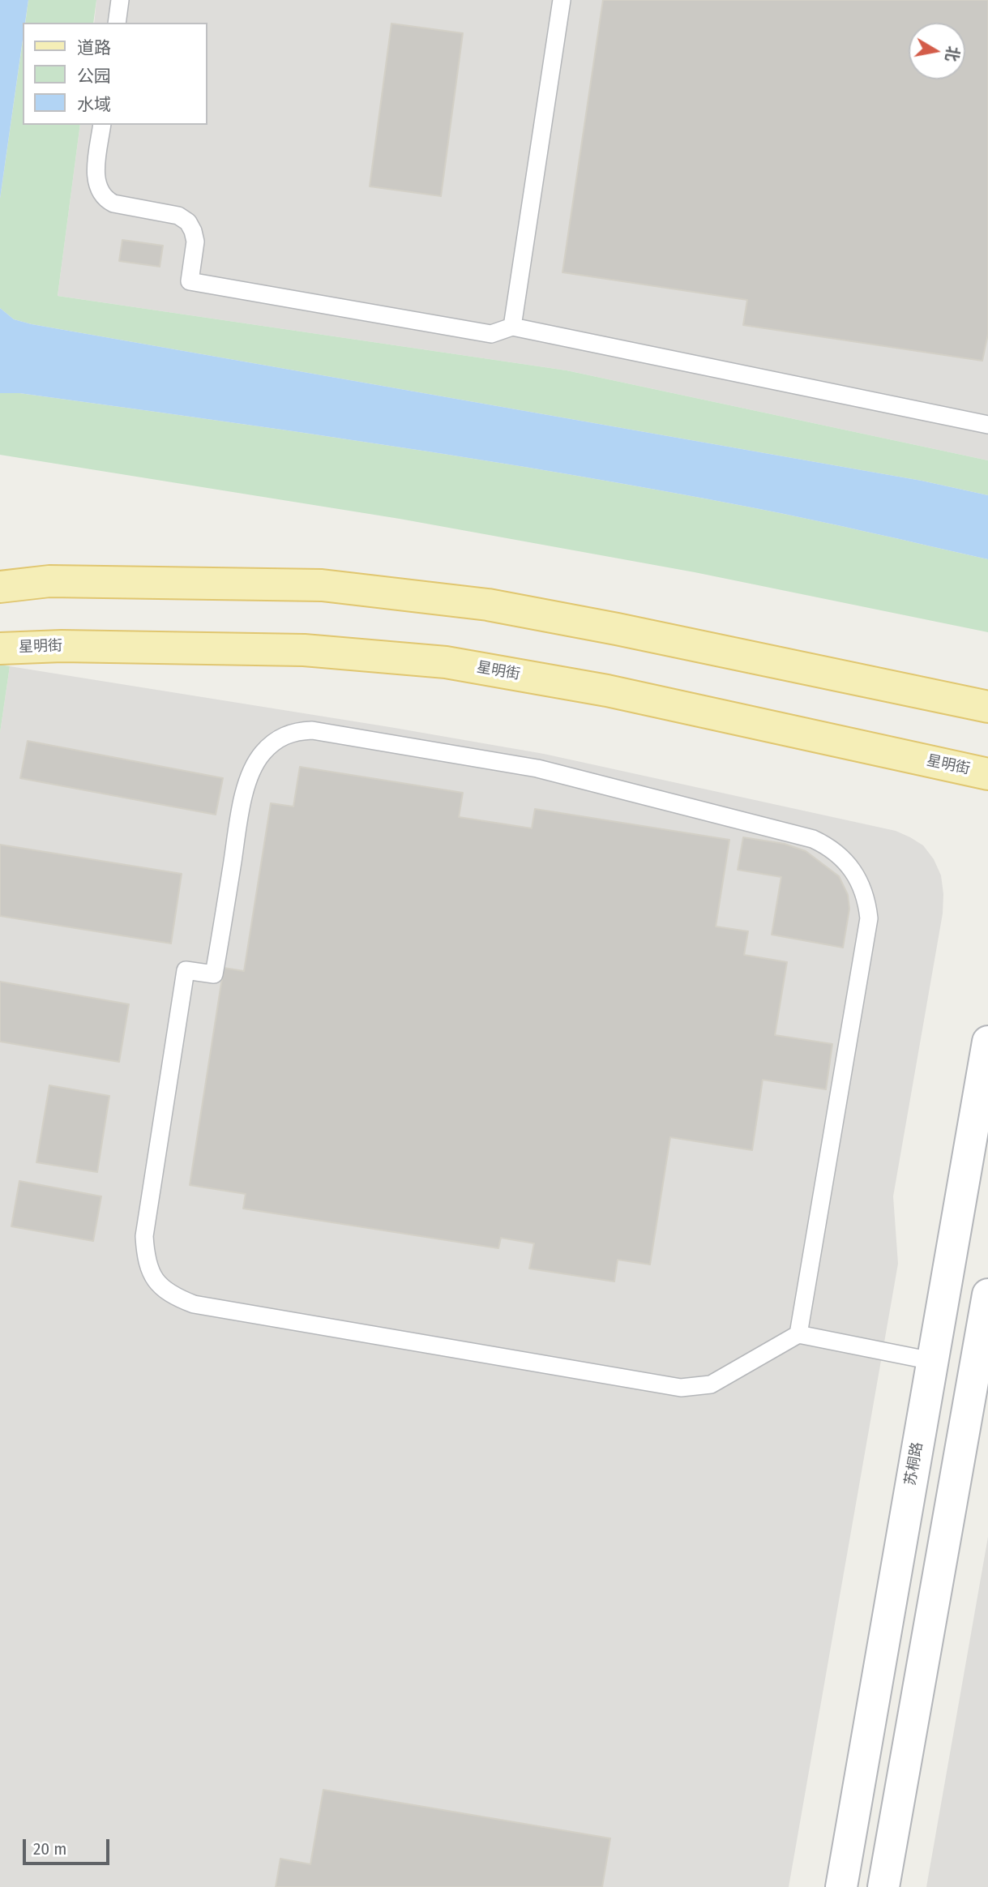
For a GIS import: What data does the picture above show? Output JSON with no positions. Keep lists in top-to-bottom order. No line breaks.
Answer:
{"streets":{"main road":["星明街","苏桐路"]},"legend":["道路","公园","水域"],"scale_bar":"20 m","north":"right"}
